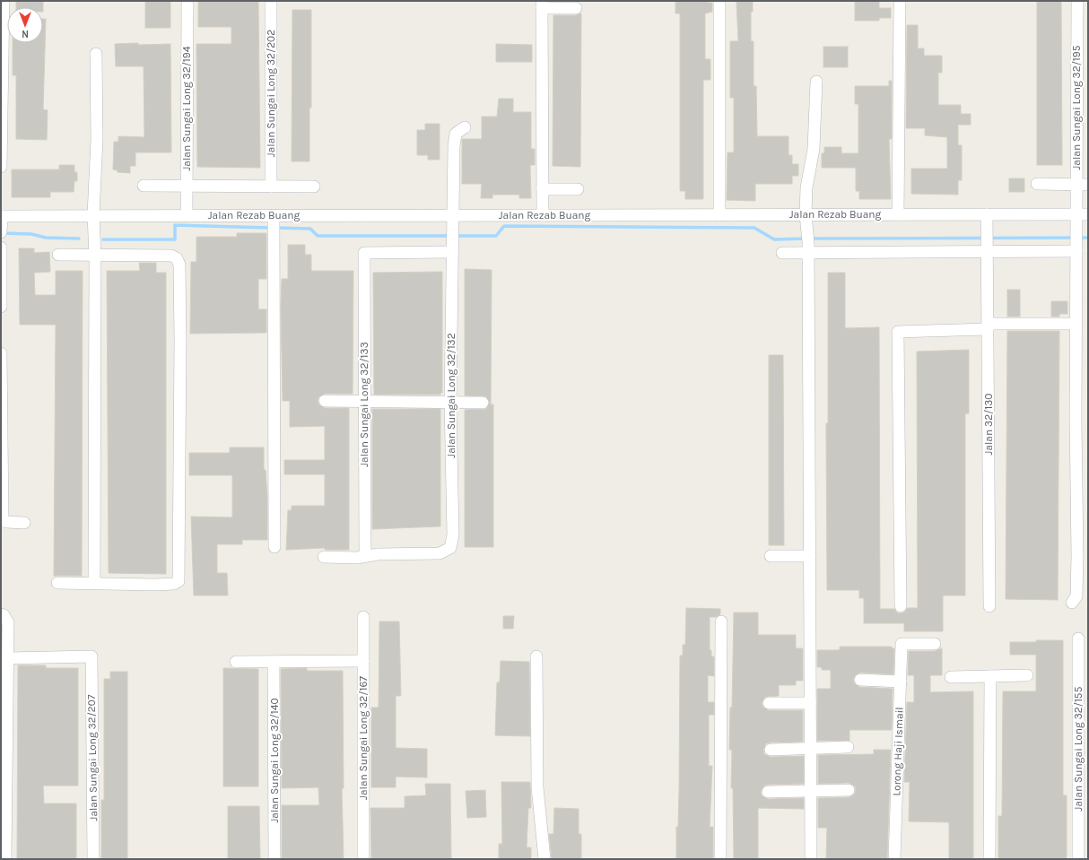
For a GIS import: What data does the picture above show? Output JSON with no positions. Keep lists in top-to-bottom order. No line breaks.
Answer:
{"streets":{"street":["Jalan Sungai Long 32/202","Jalan Sungai Long 32/195","Jalan Sungai Long 32/194","Jalan Rezab Buang","Jalan Sungai Long 32/132","Jalan Sungai Long 32/133","Jalan 32/130","Jalan Sungai Long 32/167","Jalan Sungai Long 32/155","Lorong Haji Ismail","Jalan Sungai Long 32/207","Jalan Sungai Long 32/140"]},"crossings":[["Jalan Sungai Long 32/195","Jalan Rezab Buang"],["Jalan Sungai Long 32/194","Jalan Rezab Buang"],["Jalan Rezab Buang","Jalan Sungai Long 32/132"],["Jalan Rezab Buang","Jalan 32/130"],["Jalan Sungai Long 32/132","Jalan Sungai Long 32/133"]],"north":"bottom"}
